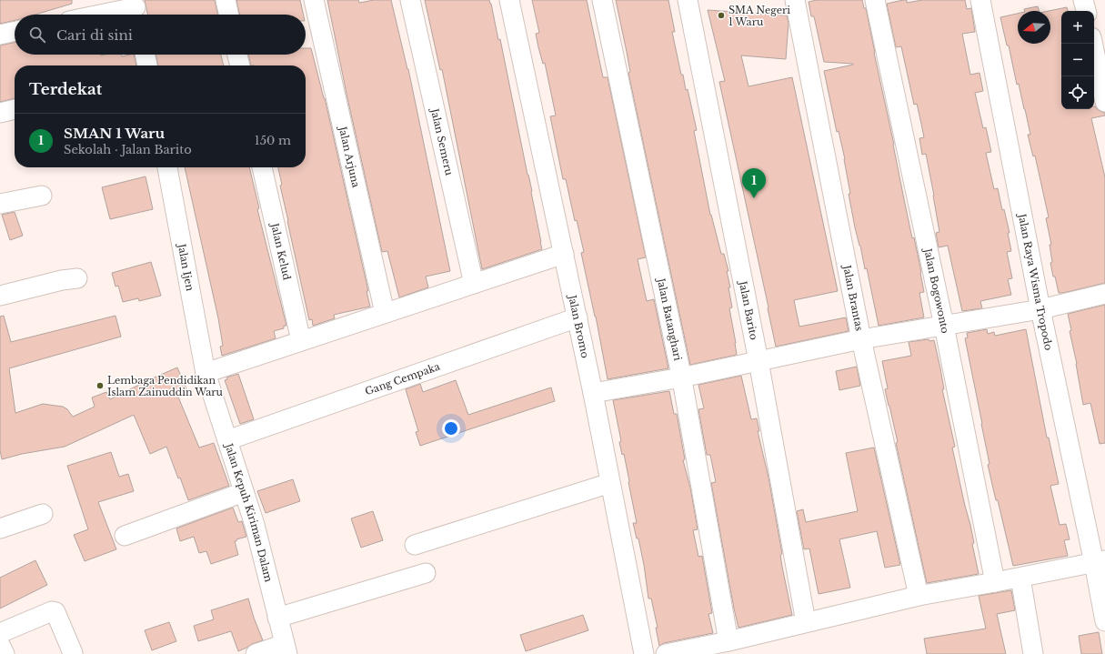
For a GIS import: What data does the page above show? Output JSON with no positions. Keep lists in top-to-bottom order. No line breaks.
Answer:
{"streets":{"street":["Jalan Semeru","Jalan Arjuna","Jalan Kelud","Jalan Ijen","Jalan Raya Wisma Tropodo","Jalan Bogowonto","Jalan Brantas","Jalan Barito","Jalan Batanghari","Jalan Bromo","Gang Cempaka","Jalan Kepuh Kiriman Dalam"]},"crossings":[["Jalan Ijen","Jalan Kepuh Kiriman Dalam"],["Jalan Bromo","Gang Cempaka"],["Gang Cempaka","Jalan Kepuh Kiriman Dalam"]],"places":["SMA Negeri 1 Waru","Lembaga Pendidikan Islam Zainuddin Waru"],"north":"left","page":{"map_buttons":["+","−"],"search":"Cari di sini","heading":"Terdekat","list":[{"mark":"1","name":"SMAN 1 Waru","note":"Sekolah · Jalan Barito","value":"150 m"}],"pins":"1"}}
